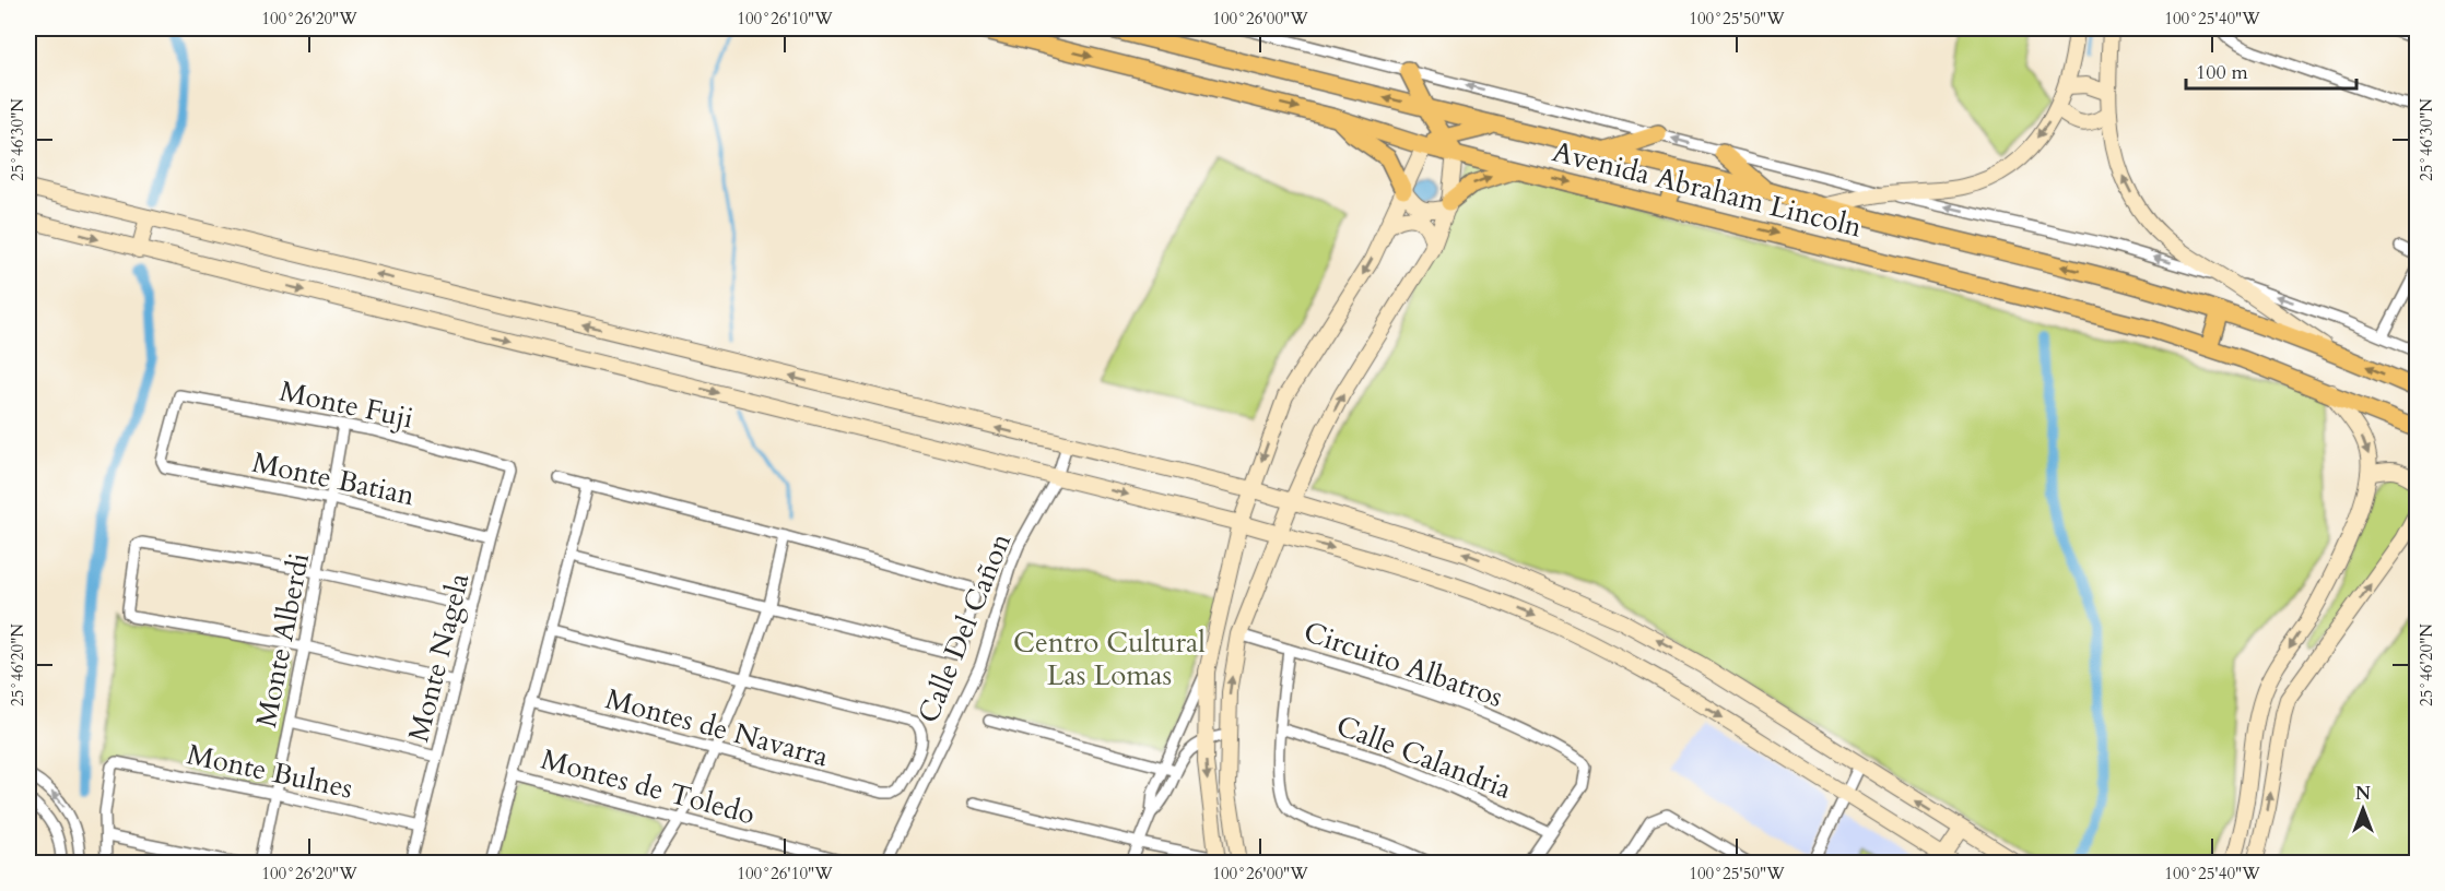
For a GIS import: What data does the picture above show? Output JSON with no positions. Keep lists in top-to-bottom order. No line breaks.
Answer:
{"streets":{"main road":["Avenida Abraham Lincoln"],"street":["Monte Fuji","Monte Batian","Calle Del Cañon","Monte Alberdi","Monte Nagela","Circuito Albatros","Montes de Navarra","Calle Calandria","Monte Bulnes","Montes de Toledo"]},"crossings":[["Monte Fuji","Monte Batian"],["Monte Fuji","Monte Alberdi"],["Monte Fuji","Monte Nagela"],["Monte Batian","Monte Alberdi"],["Monte Batian","Monte Nagela"],["Monte Alberdi","Monte Bulnes"],["Monte Nagela","Monte Bulnes"],["Circuito Albatros","Calle Calandria"]],"parks":["Centro Cultural Las Lomas"],"scale_bar":"100 m","north":"top","coordinates":["100°26'20\"W","100°26'10\"W","100°26'00\"W","100°25'50\"W","100°25'40\"W","25°46'30\"N","25°46'20\"N"]}
